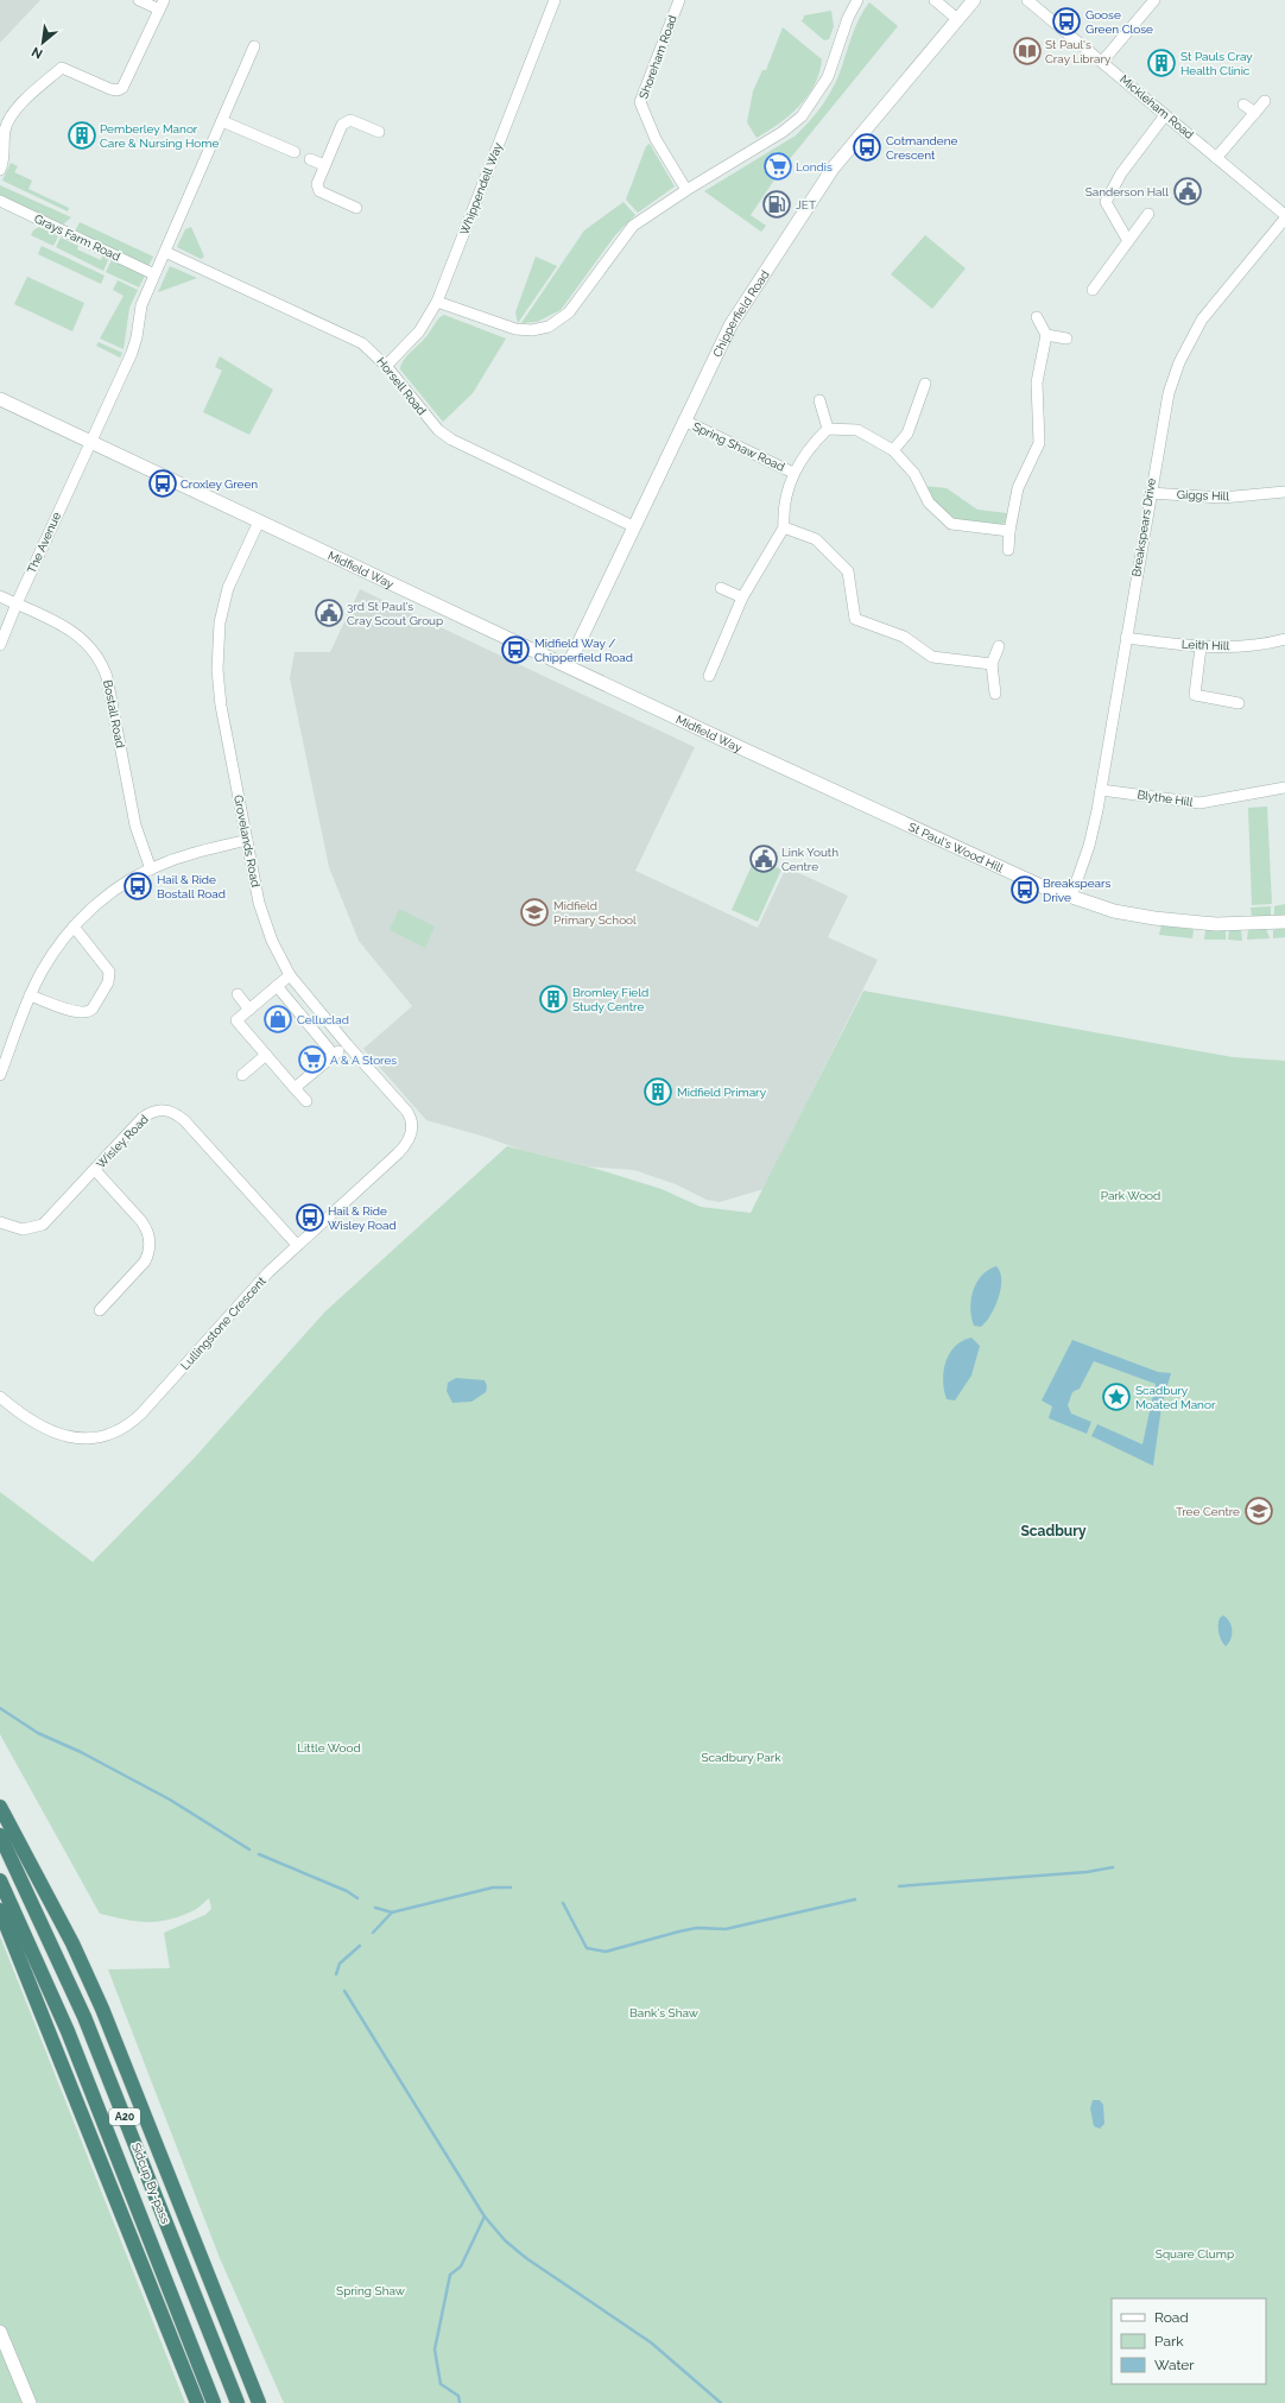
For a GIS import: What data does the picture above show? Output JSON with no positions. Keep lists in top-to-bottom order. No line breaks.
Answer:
{"streets":{"highway":["A20","Sidcup By-pass"],"street":["Shoreham Road","Mickleham Road","Whippendell Way","Grays Farm Road","Chipperfield Road","Horsell Road","Spring Shaw Road","Giggs Hill","Breakspears Drive","The Avenue","Midfield Way","Leith Hill","Bostall Road","Blythe Hill","Grovelands Road","St Paul's Wood Hill","Wisley Road","Lullingstone Crescent"]},"crossings":[["Whippendell Way","Horsell Road"],["Chipperfield Road","Horsell Road"],["Chipperfield Road","Spring Shaw Road"],["Chipperfield Road","Midfield Way"],["Giggs Hill","Breakspears Drive"],["Breakspears Drive","Leith Hill"],["Breakspears Drive","Blythe Hill"],["Breakspears Drive","St Paul's Wood Hill"],["The Avenue","Midfield Way"],["The Avenue","Bostall Road"],["Midfield Way","Grovelands Road"],["Midfield Way","St Paul's Wood Hill"],["Grovelands Road","Lullingstone Crescent"],["Wisley Road","Lullingstone Crescent"]],"districts":["Scadbury"],"parks":["Park Wood","Little Wood","Scadbury Park","Bank's Shaw","Square Clump","Spring Shaw"],"places":{"bus stop":["Goose Green Close","Cotmandene Crescent","Croxley Green","Midfield Way / Chipperfield Road","Hail & Ride Bostall Road","Breakspears Drive","Hail & Ride Wisley Road"],"library":["St Paul's Cray Library"],"building":["St Pauls Cray Health Clinic","Pemberley Manor Care & Nursing Home","Bromley Field Study Centre","Midfield Primary"],"supermarket":["Londis","A & A Stores"],"public building":["Sanderson Hall","3rd St Paul's Cray Scout Group","Link Youth Centre"],"fuel station":["JET"],"school or university":["Midfield Primary School","Tree Centre"],"shop":["Celluclad"],"place":["Scadbury Moated Manor"]},"legend":["Road","Park","Water"],"north":"bottom left"}
